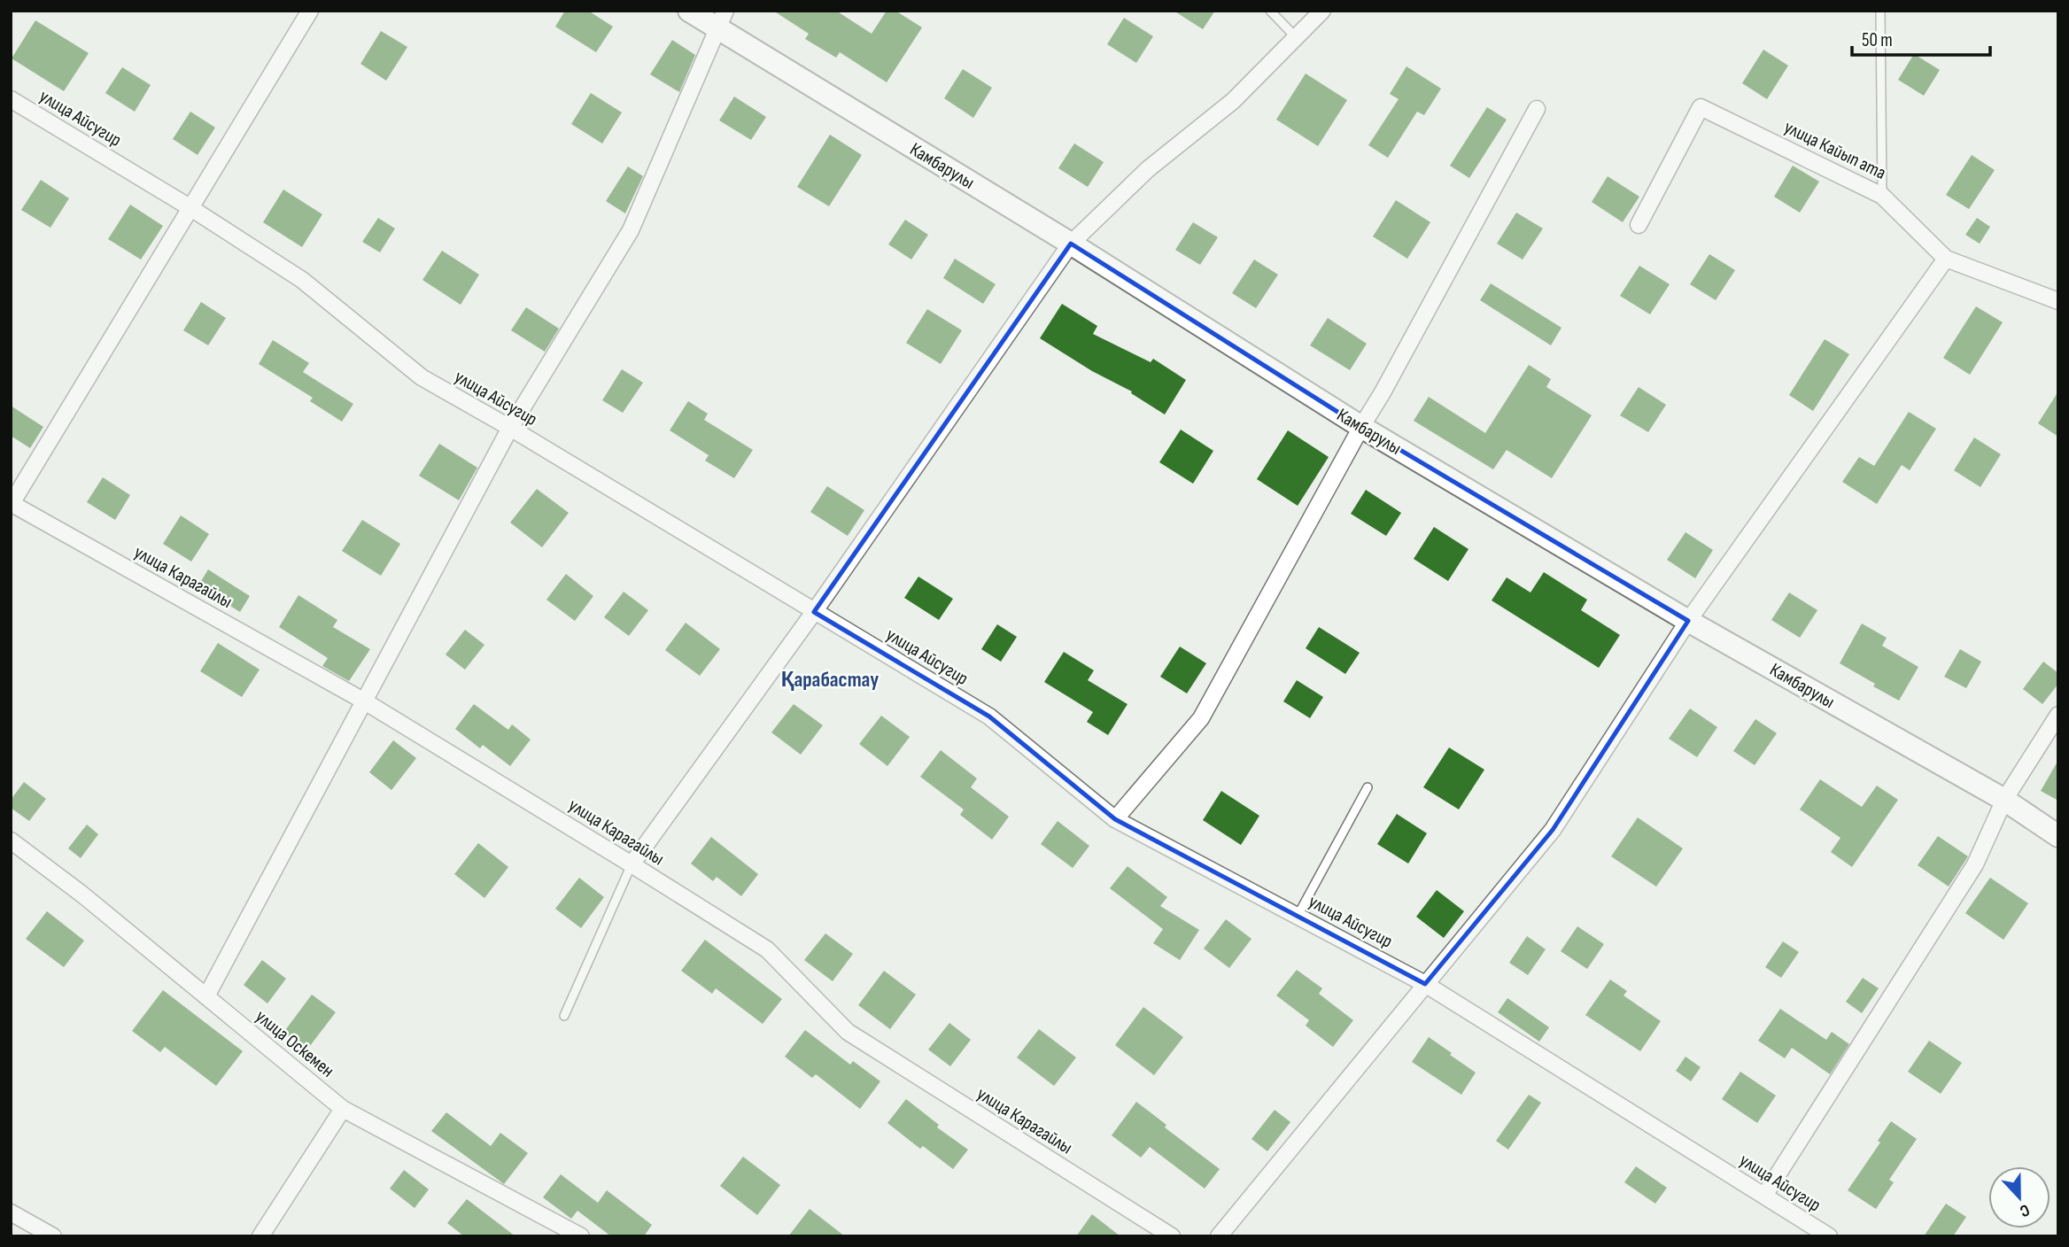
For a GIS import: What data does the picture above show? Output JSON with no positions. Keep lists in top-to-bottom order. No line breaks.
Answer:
{"streets":{"street":["улица Айсугир","улица Кайып ата","Камбарулы","улица Карагайлы","улица Оскемен"]},"districts":["Қарабастау"],"scale_bar":"50 m","north":"bottom"}
